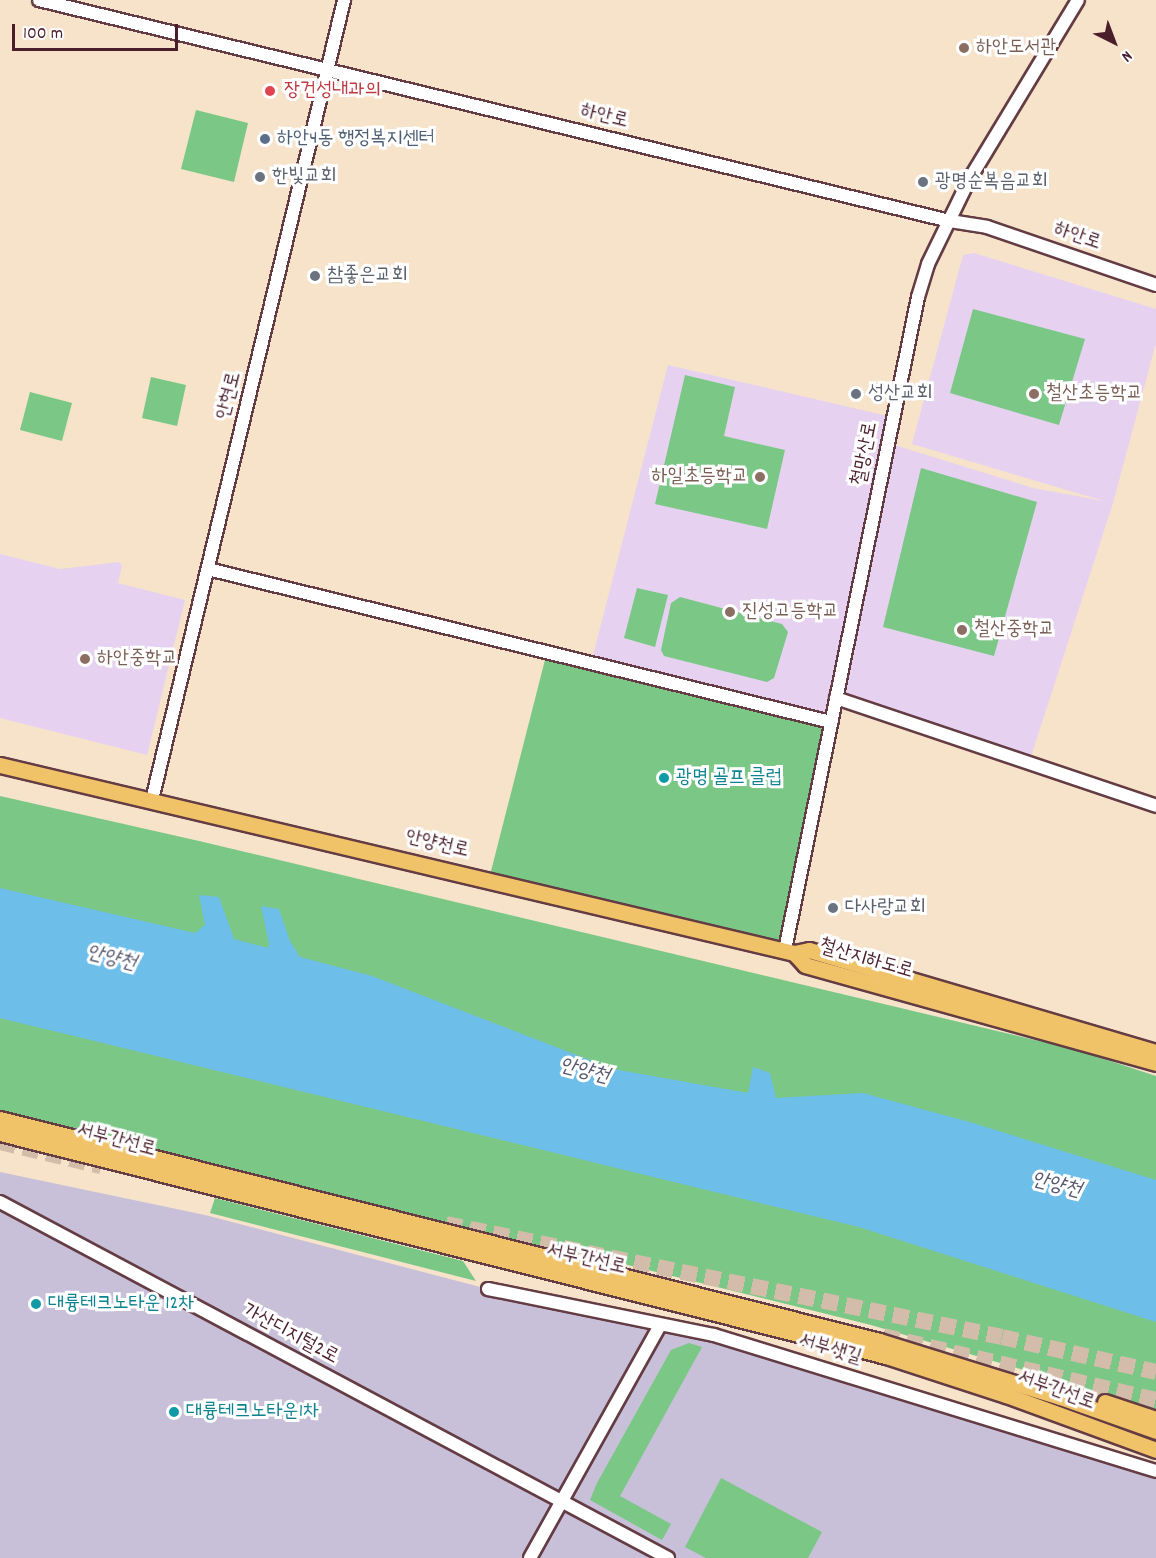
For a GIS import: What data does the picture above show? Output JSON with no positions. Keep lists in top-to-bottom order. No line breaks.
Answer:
{"streets":{"main road":["안양천로","철산지하도로","서부간선로"],"street":["하안로","안현로","철망산로","가산디지털2로","서부샛길"]},"crossings":[["하안로","안현로"],["하안로","철망산로"],["안현로","안양천로"],["철망산로","안양천로"],["철망산로","철산지하도로"],["안양천로","철산지하도로"]],"water":["안양천"],"places":["하안도서관","장건성내과의","하안4동 행정복지센터","한빛교회","광명순복음교회","참좋은교회","성산교회","철산초등학교","하일초등학교","진성고등학교","철산중학교","하안중학교","광명 골프 클럽","다사랑교회","대륭테크노타운 12차","대륭테크노타운1차"],"scale_bar":"100 m","north":"bottom right"}
